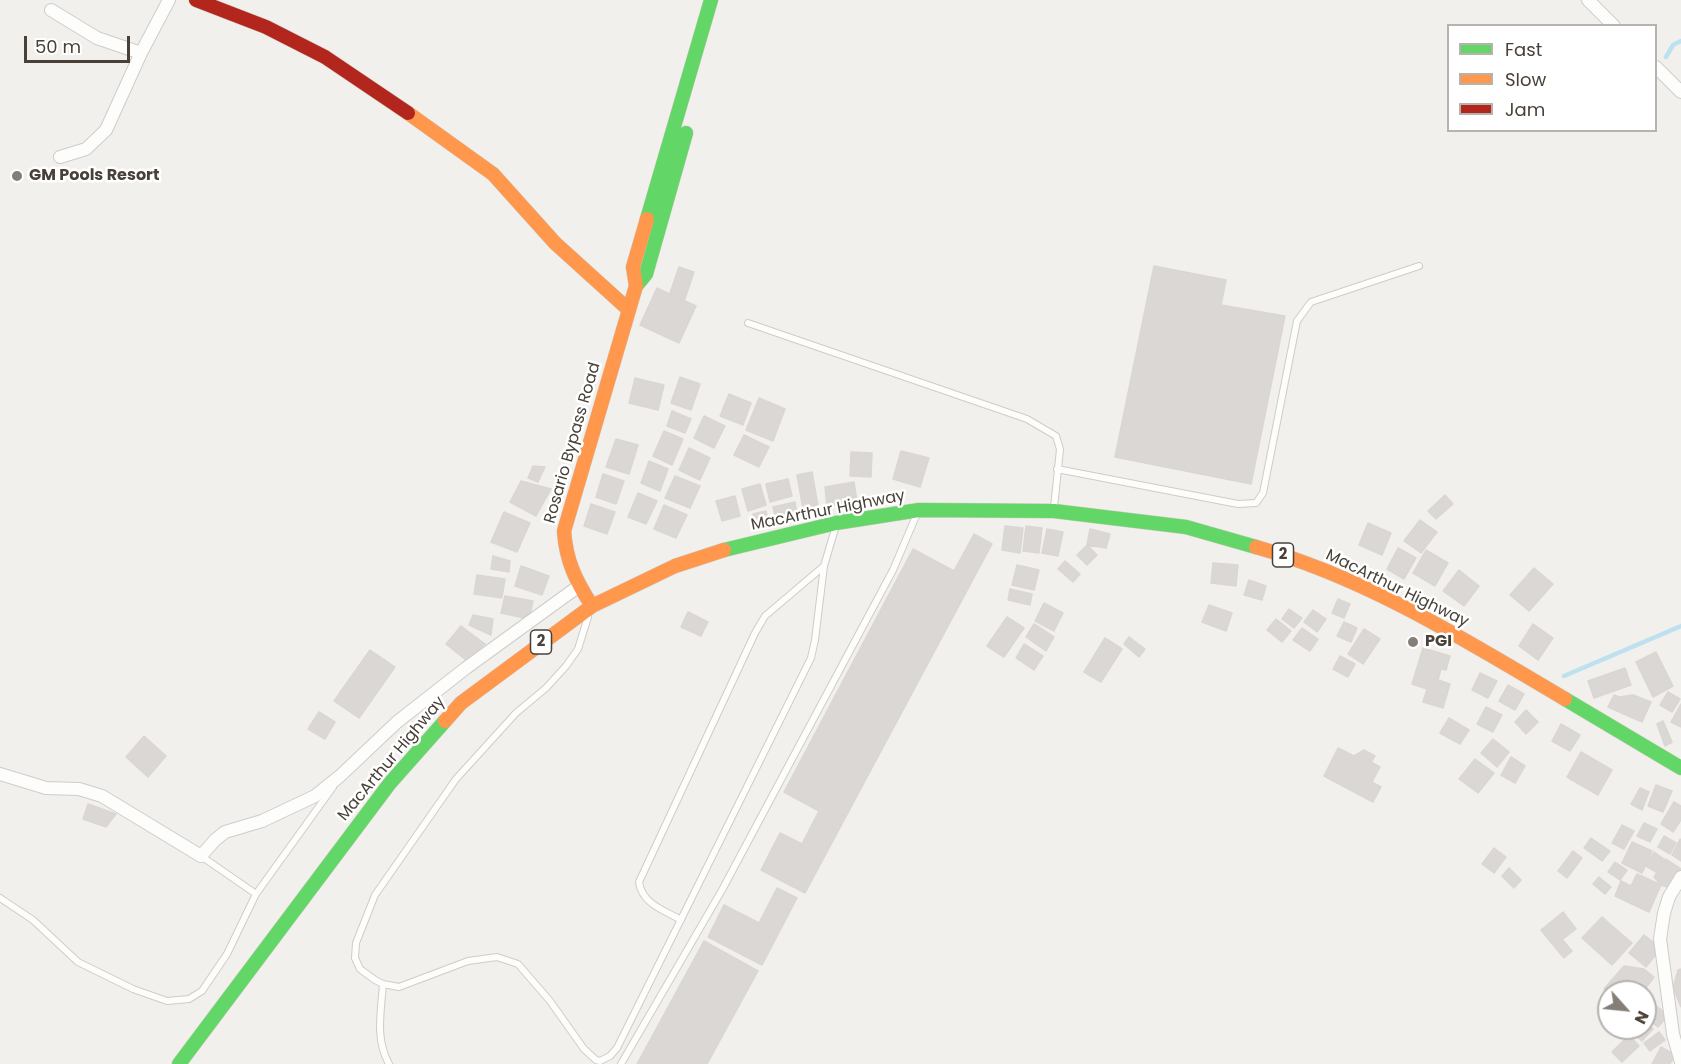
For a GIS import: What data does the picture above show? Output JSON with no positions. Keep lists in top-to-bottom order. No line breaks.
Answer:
{"streets":{"main road":["Rosario Bypass Road","MacArthur Highway","2"]},"crossings":[["Rosario Bypass Road","MacArthur Highway"]],"places":["GM Pools Resort","PGI"],"legend":["Fast","Slow","Jam"],"scale_bar":"50 m","north":"bottom right"}
